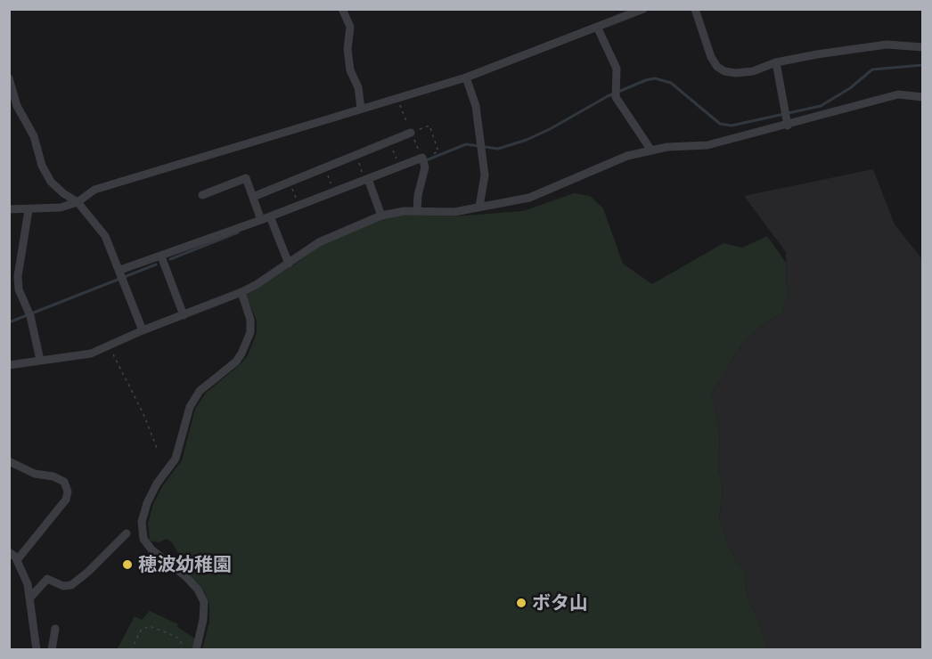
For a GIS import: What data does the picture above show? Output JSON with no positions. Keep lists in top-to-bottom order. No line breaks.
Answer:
{"places":["穂波幼稚園","ボタ山"]}
